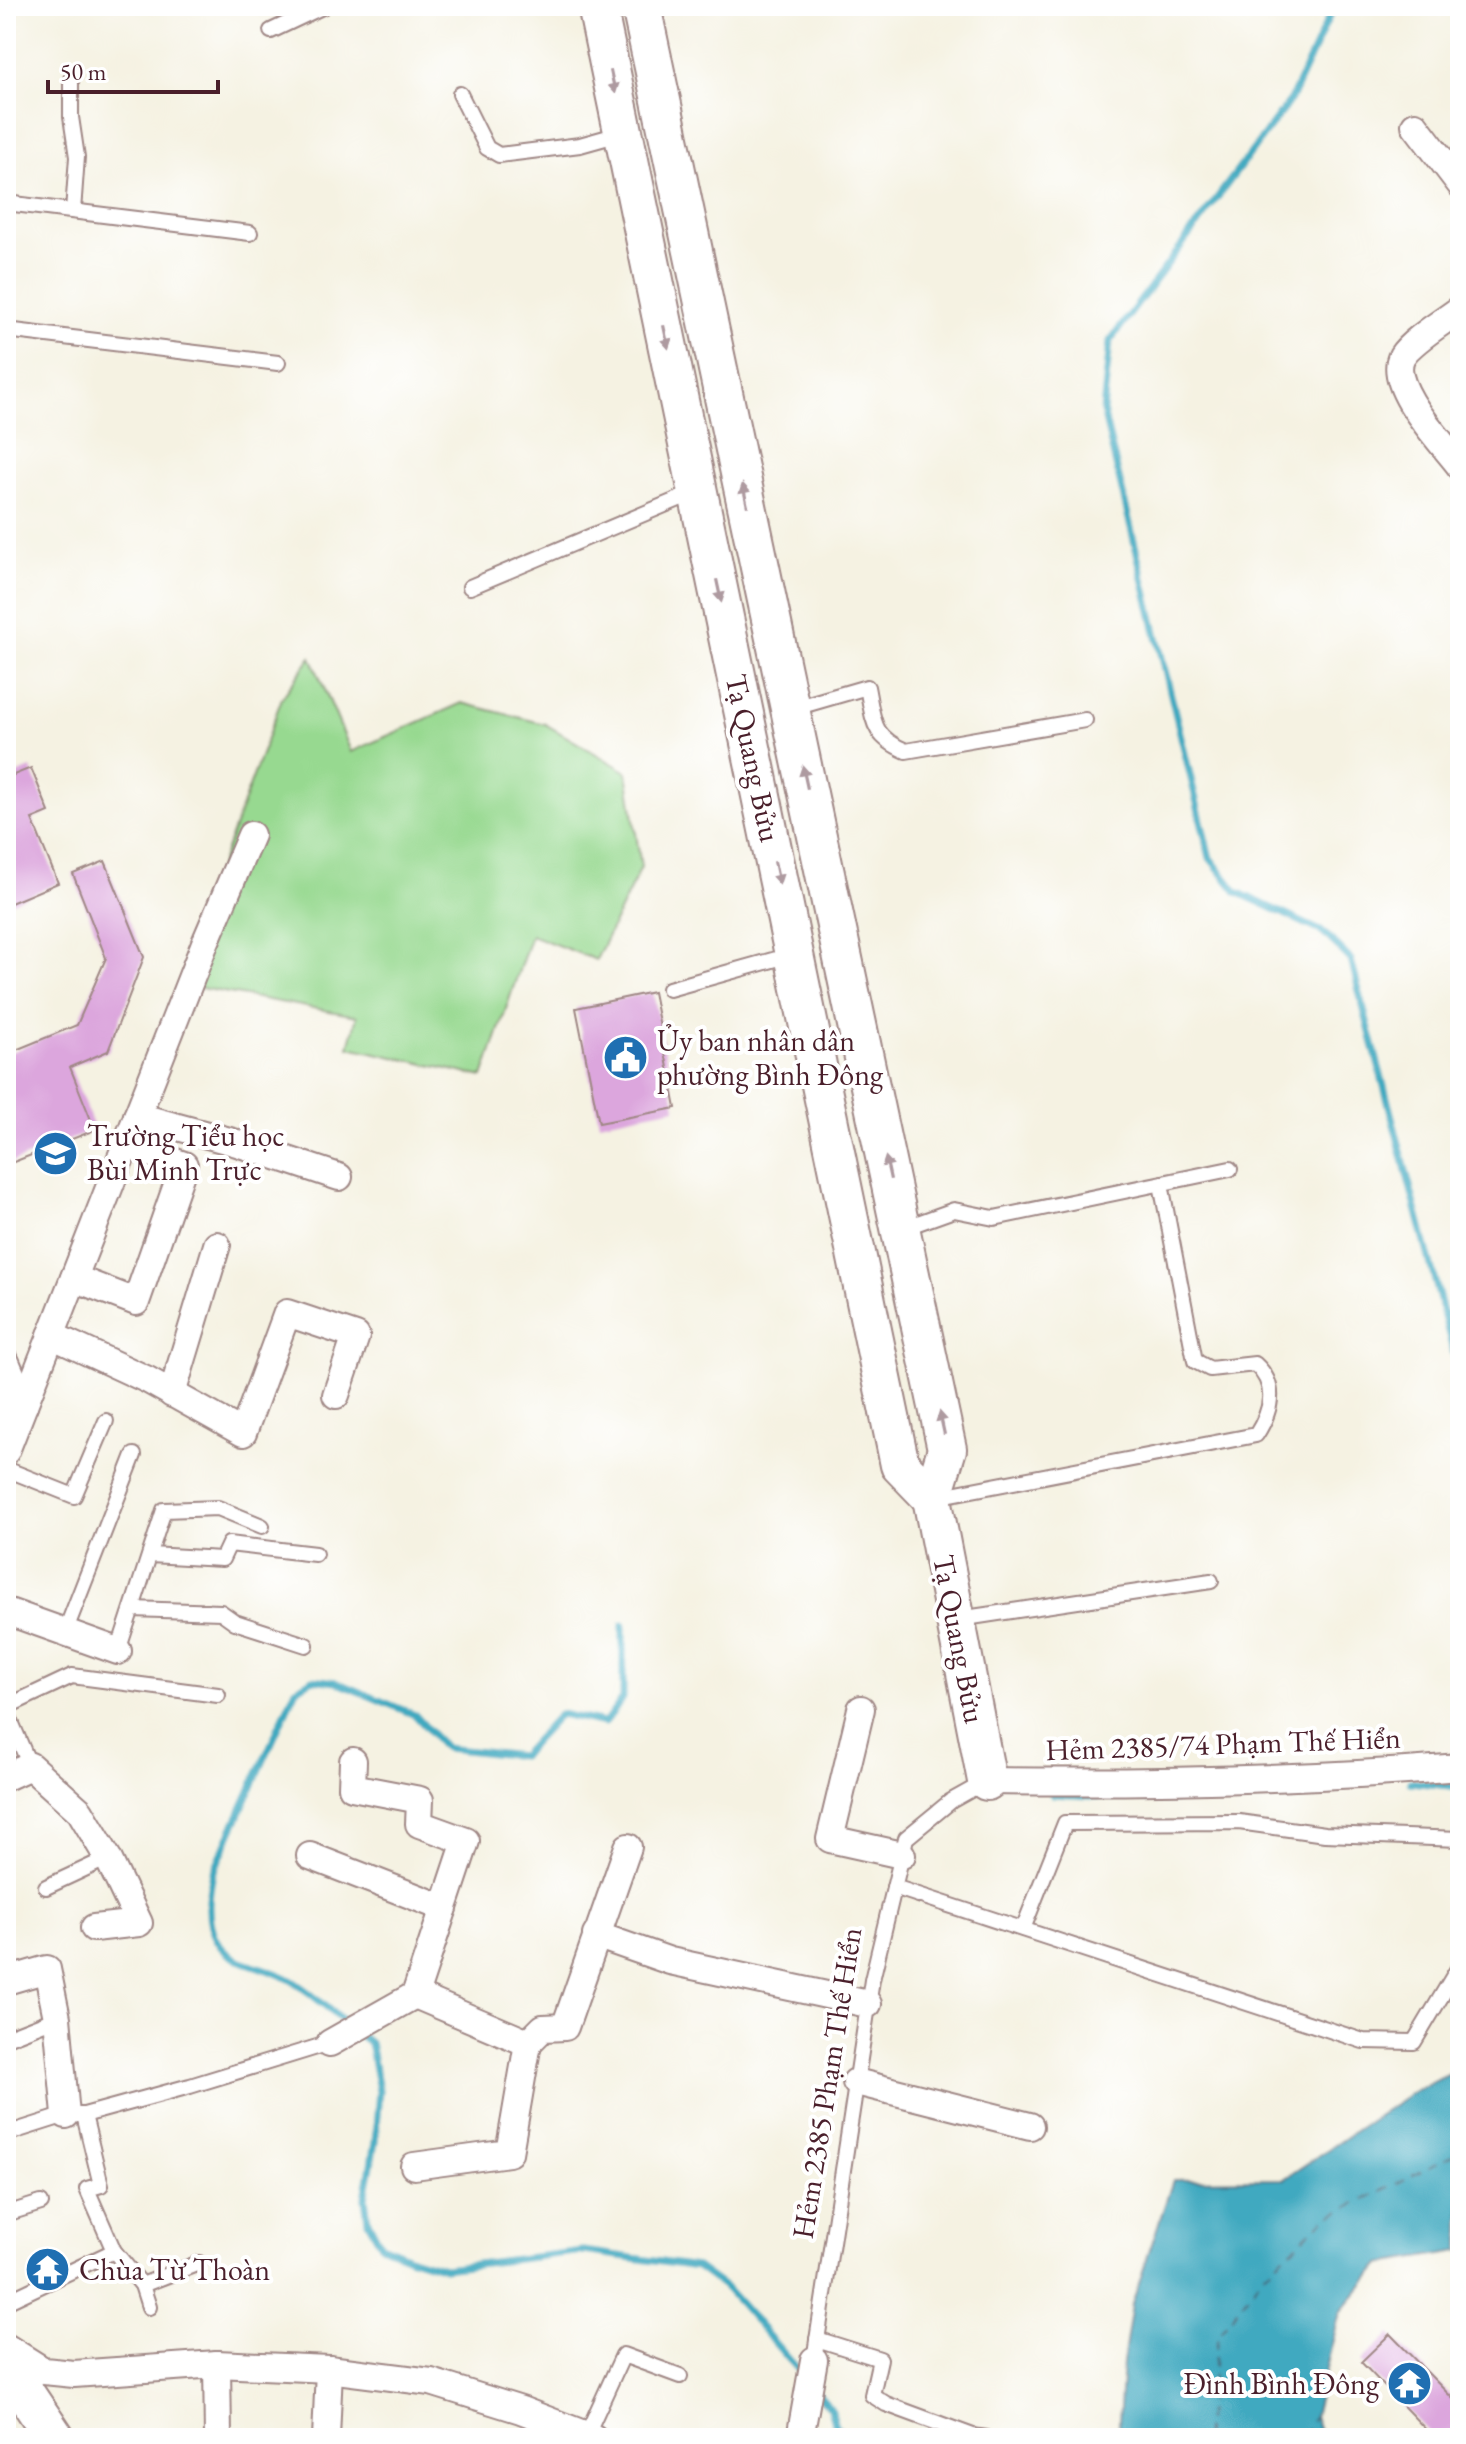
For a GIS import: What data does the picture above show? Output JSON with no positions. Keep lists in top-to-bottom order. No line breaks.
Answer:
{"streets":{"street":["Tạ Quang Bửu","Hẻm 2385/74 Phạm Thế Hiển","Hẻm 2385 Phạm Thế Hiển"]},"crossings":[["Tạ Quang Bửu","Hẻm 2385/74 Phạm Thế Hiển"],["Tạ Quang Bửu","Hẻm 2385 Phạm Thế Hiển"],["Hẻm 2385/74 Phạm Thế Hiển","Hẻm 2385 Phạm Thế Hiển"]],"places":{"public building":["Ủy ban nhân dân phường Bình Đông"],"school or university":["Trường Tiểu học Bùi Minh Trực"],"temple":["Chùa Từ Thoàn","Đình Bình Đông"]},"scale_bar":"50 m"}
